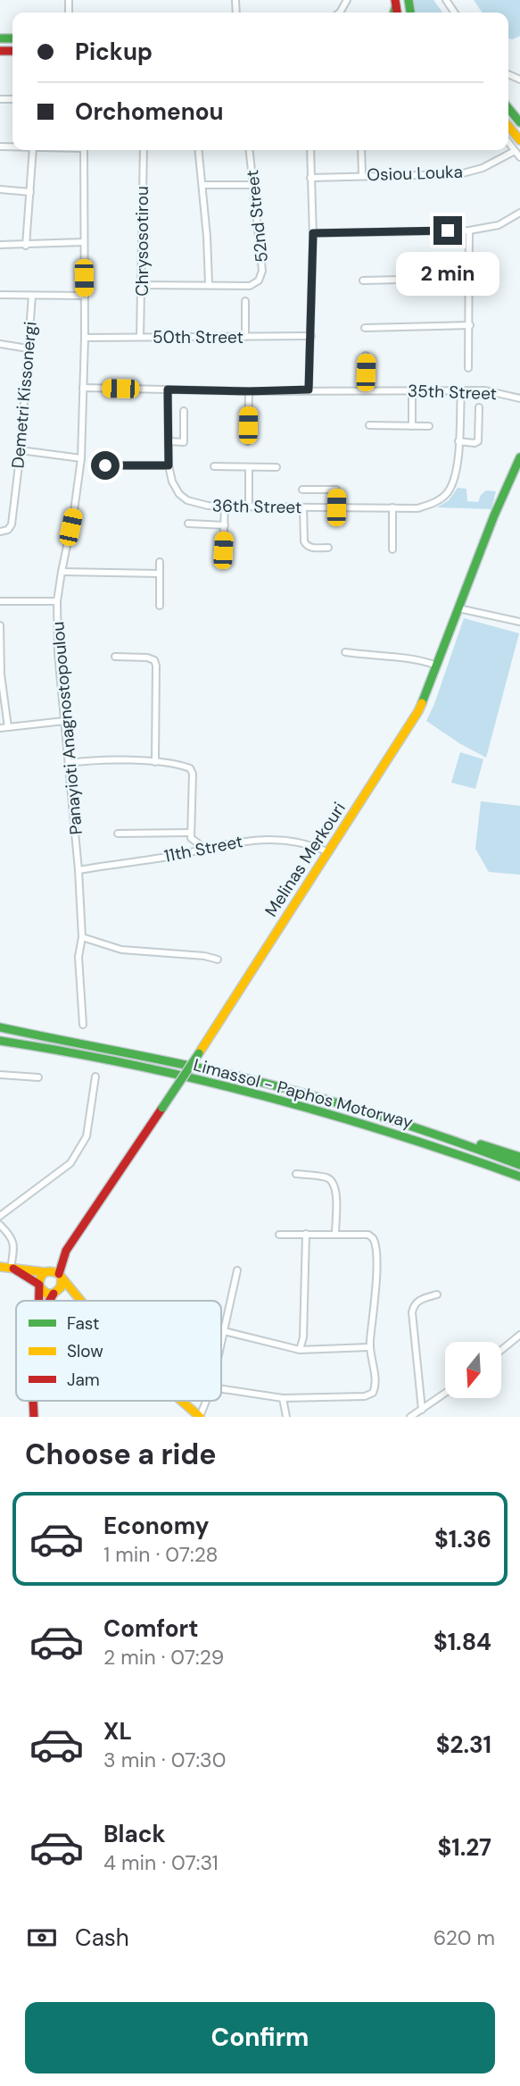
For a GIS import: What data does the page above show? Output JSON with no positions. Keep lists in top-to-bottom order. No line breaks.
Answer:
{"streets":{"main road":["Melinas Merkouri","Limassol - Paphos Motorway"],"street":["Osiou Louka","52nd Street","Chrysosotirou","50th Street","35th Street","Demetri Kissonergi","36th Street","Panayioti Anagnostopoulou","11th Street"]},"crossings":[["52nd Street","Chrysosotirou"],["Chrysosotirou","50th Street"],["50th Street","Panayioti Anagnostopoulou"],["35th Street","36th Street"],["35th Street","Panayioti Anagnostopoulou"],["Panayioti Anagnostopoulou","11th Street"],["11th Street","Melinas Merkouri"]],"legend":["Fast","Slow","Jam"],"north":"bottom","page":{"banner":["Pickup","Orchomenou"],"bubble":"2 min","heading":"Choose a ride","list":[{"name":"Economy","note":"1 min · 07:28","value":"$1.36"},{"name":"Comfort","note":"2 min · 07:29","value":"$1.84"},{"name":"XL","note":"3 min · 07:30","value":"$2.31"},{"name":"Black","note":"4 min · 07:31","value":"$1.27"}],"pay":["Cash","620 m"],"buttons":"Confirm"}}
